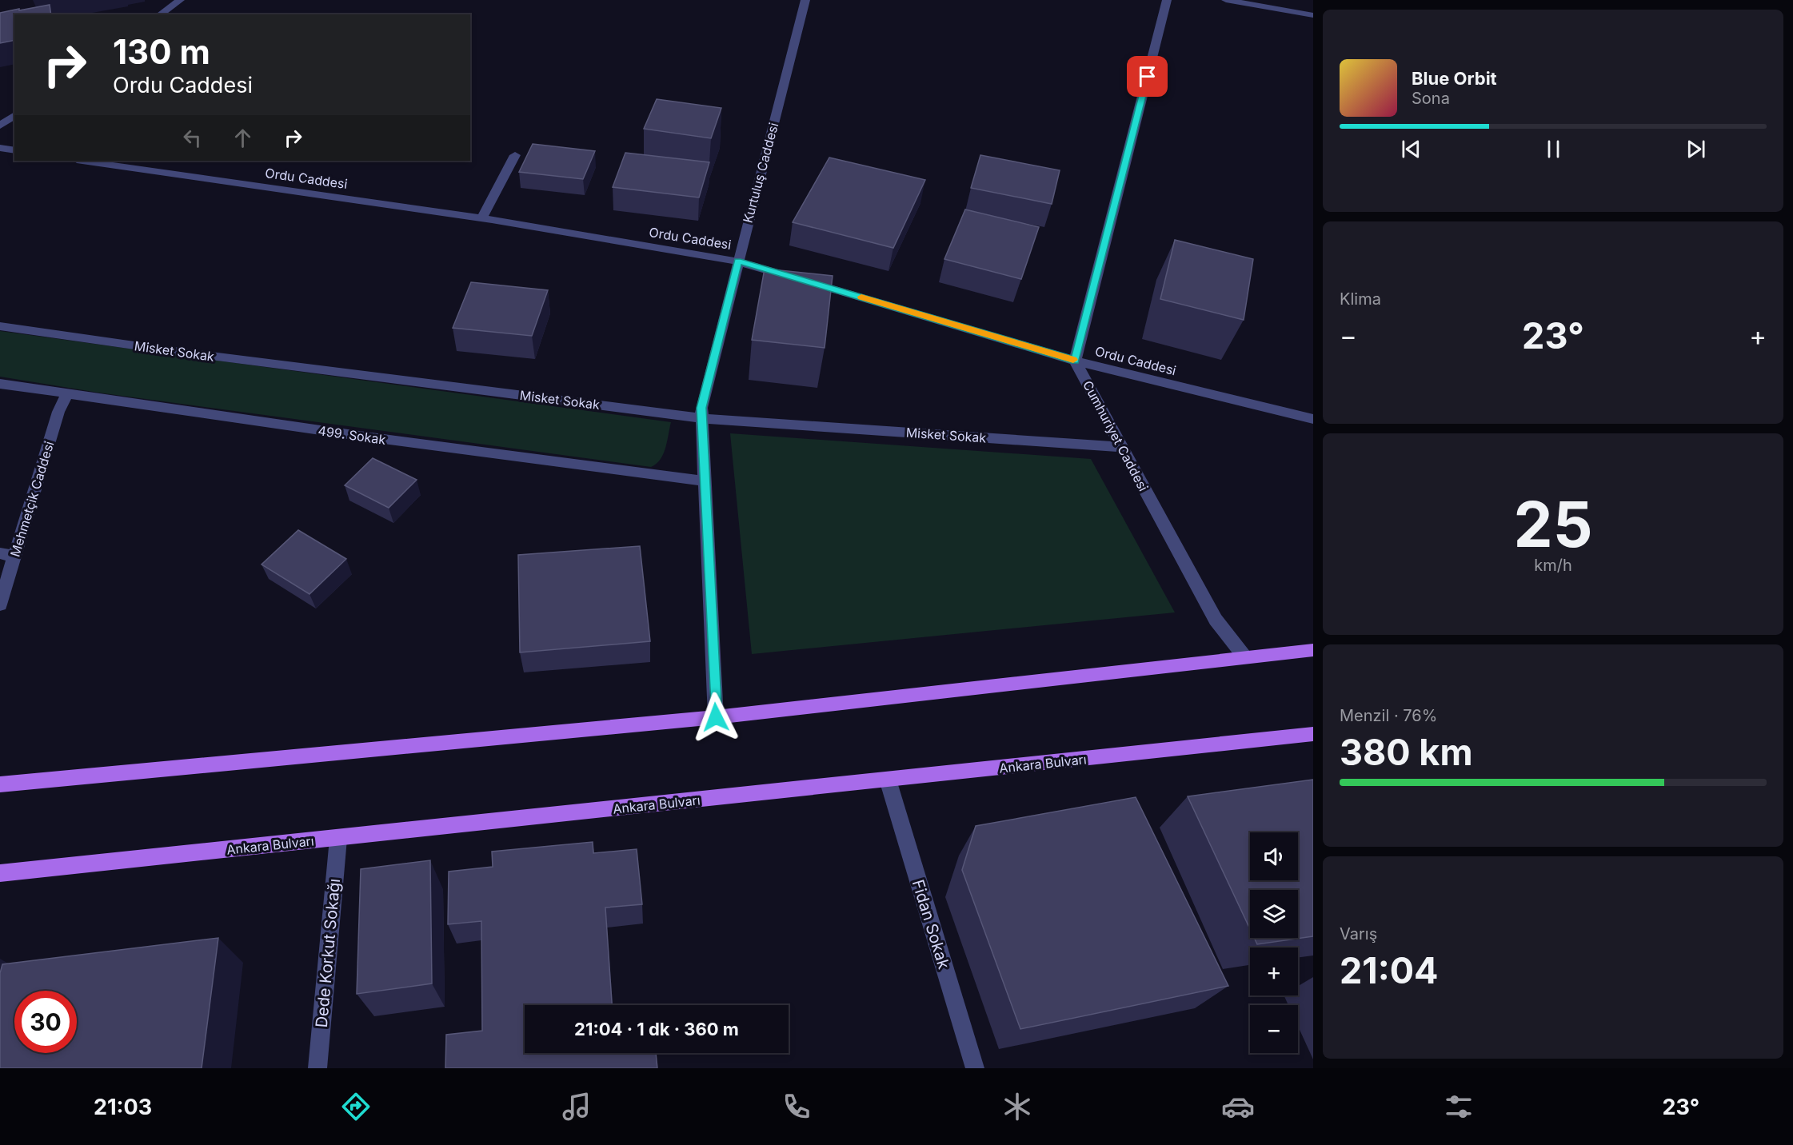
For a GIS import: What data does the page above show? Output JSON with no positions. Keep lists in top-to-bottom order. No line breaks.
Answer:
{"streets":{"main road":["Ankara Bulvarı"],"street":["Kurtuluş Caddesi","Ordu Caddesi","Misket Sokak","499. Sokak","Cumhuriyet Caddesi","Mehmetçik Caddesi","Fidan Sokak","Dede Korkut Sokağı"]},"crossings":[["Kurtuluş Caddesi","Ordu Caddesi"],["Kurtuluş Caddesi","Misket Sokak"],["Kurtuluş Caddesi","499. Sokak"],["Ordu Caddesi","Cumhuriyet Caddesi"],["Misket Sokak","Cumhuriyet Caddesi"],["499. Sokak","Mehmetçik Caddesi"],["Ankara Bulvarı","Fidan Sokak"],["Ankara Bulvarı","Dede Korkut Sokağı"]],"page":{"turn":["130 m","Ordu Caddesi"],"song":["Blue Orbit","Sona"],"tile":["Klima",["25","km/h"],["Menzil · 76%","380 km"],["Varış","21:04"]],"heat":["−","23°","+"],"map_buttons":["+","−"],"limit":"30","trip":"21:04 · 1 dk · 360 m","tabs":["21:03","23°"]}}
